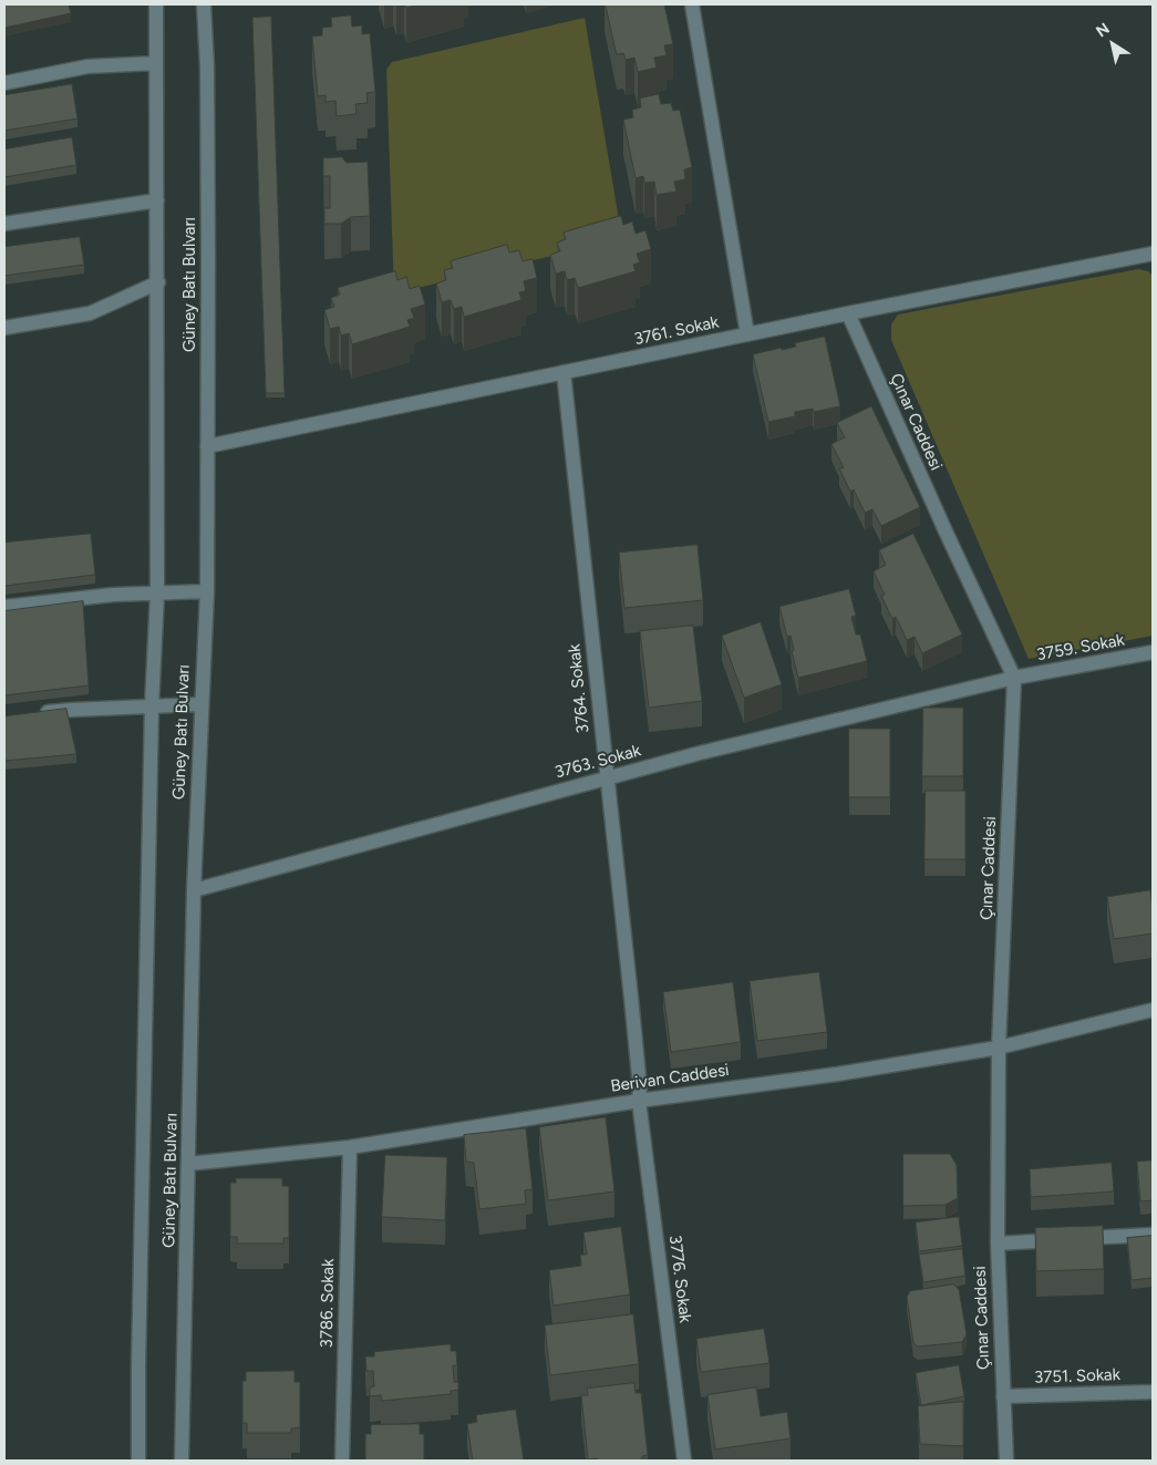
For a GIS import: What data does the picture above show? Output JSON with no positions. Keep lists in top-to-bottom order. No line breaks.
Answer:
{"streets":{"street":["Güney Batı Bulvarı","3761. Sokak","Çınar Caddesi","3759. Sokak","3764. Sokak","3763. Sokak","Berivan Caddesi","3776. Sokak","3786. Sokak","3751. Sokak"]},"crossings":[["Güney Batı Bulvarı","3761. Sokak"],["Güney Batı Bulvarı","3763. Sokak"],["Güney Batı Bulvarı","Berivan Caddesi"],["3761. Sokak","Çınar Caddesi"],["3761. Sokak","3764. Sokak"],["Çınar Caddesi","3759. Sokak"],["Çınar Caddesi","3763. Sokak"],["Çınar Caddesi","Berivan Caddesi"],["Çınar Caddesi","3751. Sokak"],["3759. Sokak","3763. Sokak"],["3764. Sokak","3763. Sokak"],["3764. Sokak","Berivan Caddesi"],["3764. Sokak","3776. Sokak"],["Berivan Caddesi","3776. Sokak"],["Berivan Caddesi","3786. Sokak"]],"north":"top left"}
